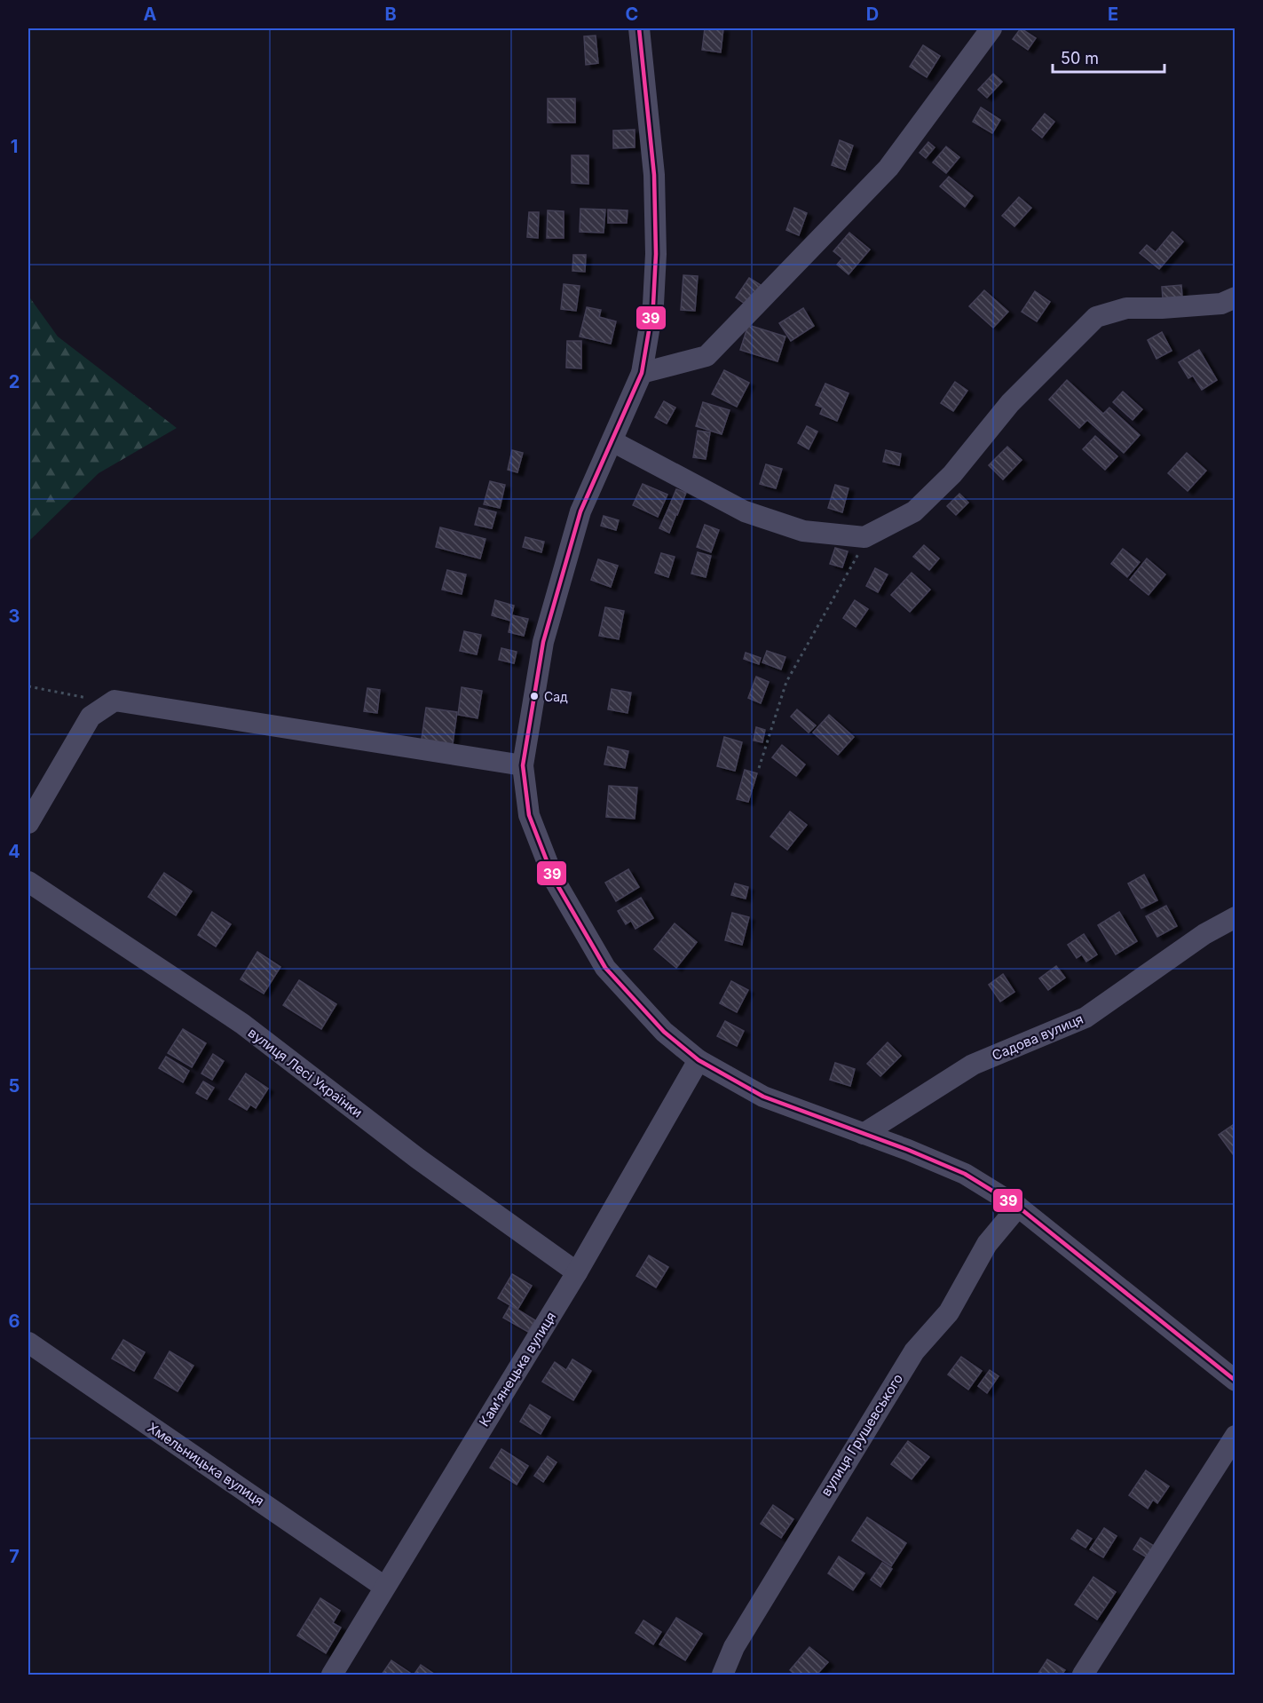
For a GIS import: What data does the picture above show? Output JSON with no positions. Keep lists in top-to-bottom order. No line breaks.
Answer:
{"streets":{"street":["Садова вулиця","вулиця Лесі Українки","Камʼянецька вулиця","вулиця Грушевського","Хмельницька вулиця"]},"crossings":[["вулиця Лесі Українки","Камʼянецька вулиця"],["Камʼянецька вулиця","Хмельницька вулиця"]],"places":["Сад"],"lines":["transit line 39"],"scale_bar":"50 m","grid":{"columns":["A","B","C","D","E"],"rows":["1","2","3","4","5","6","7"]}}
